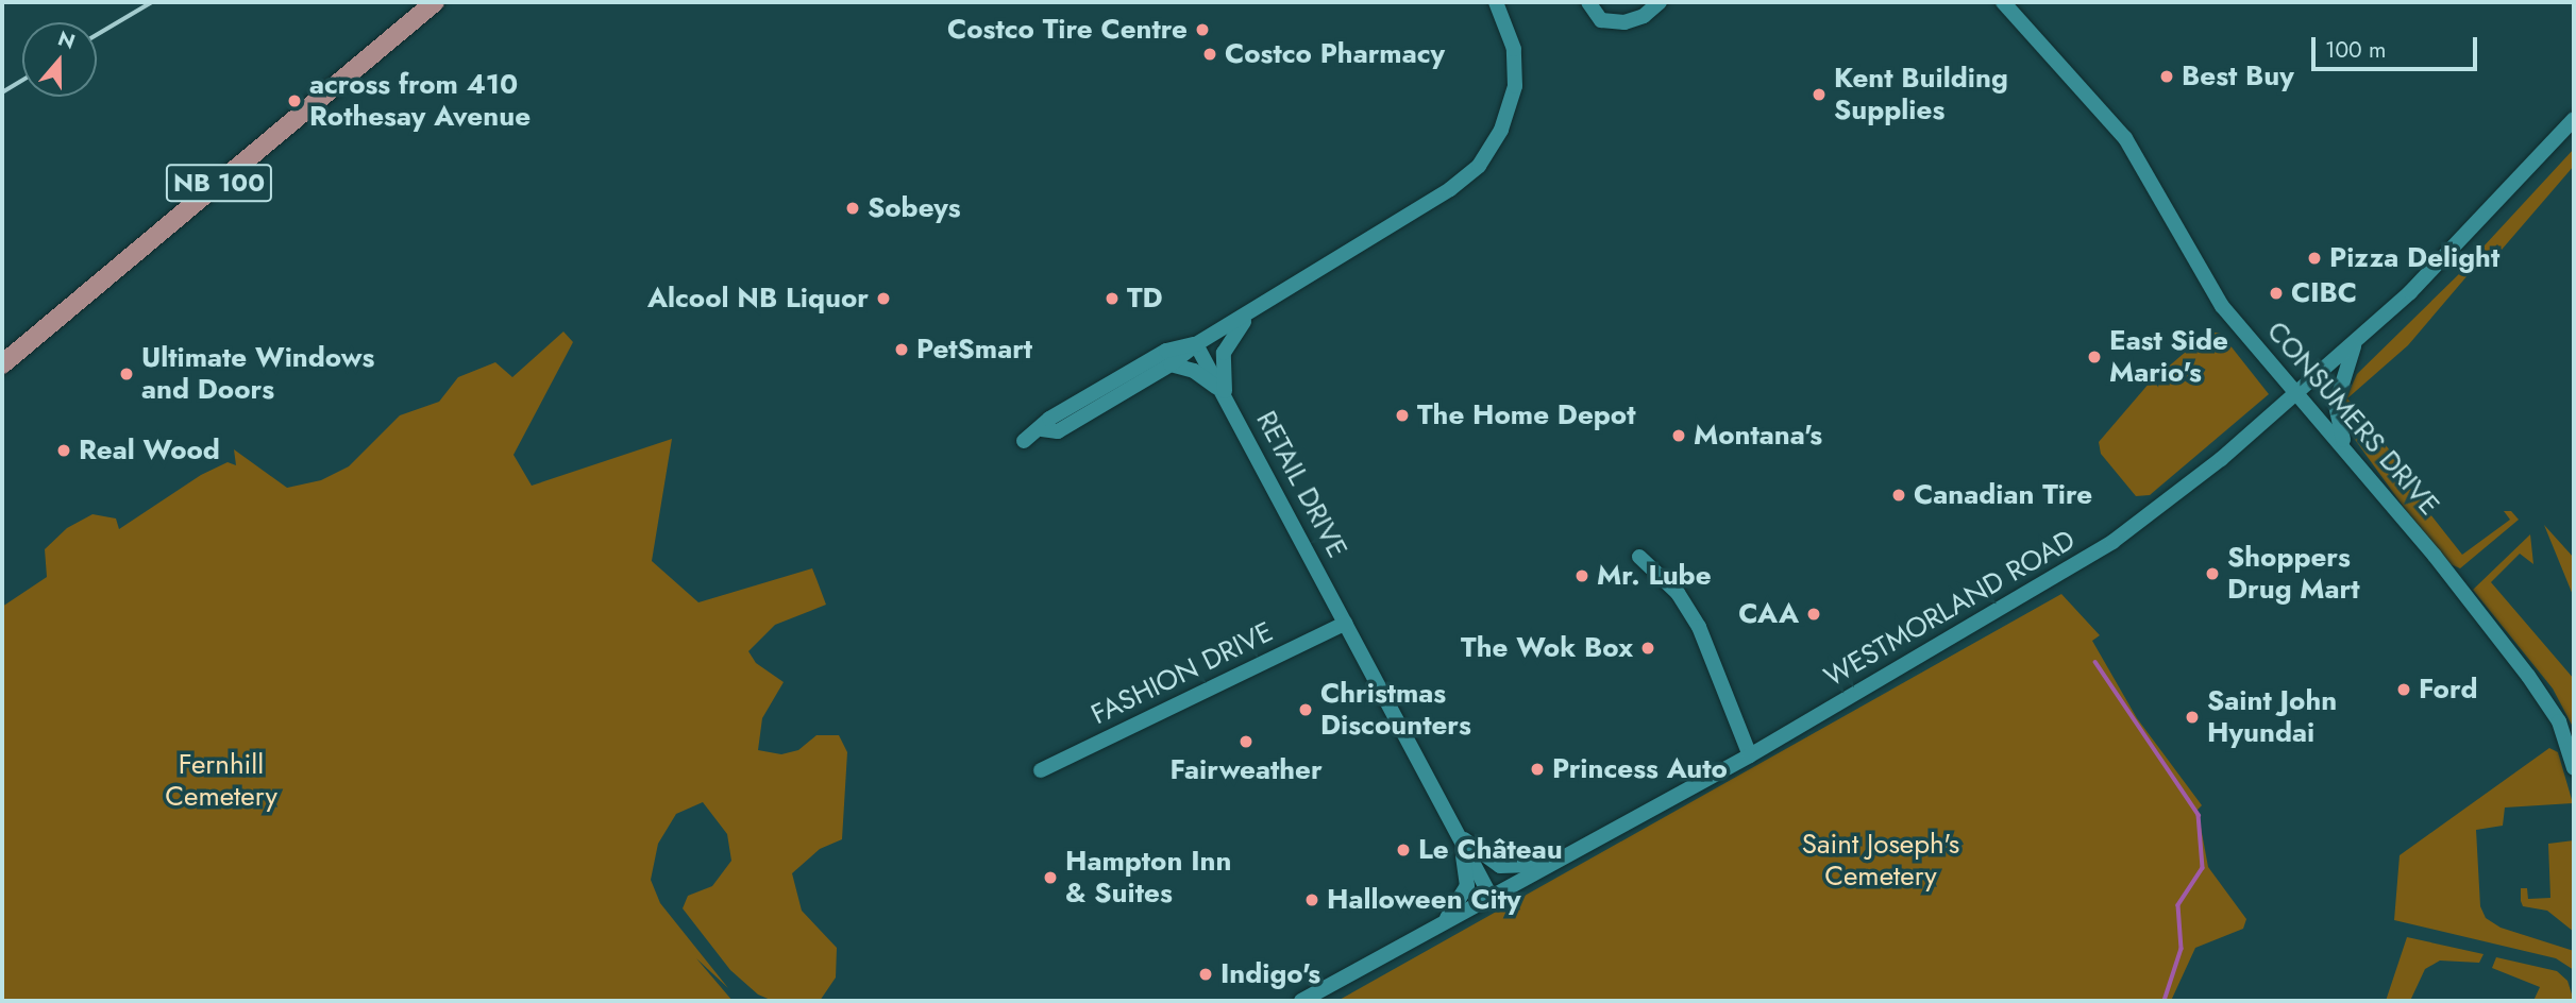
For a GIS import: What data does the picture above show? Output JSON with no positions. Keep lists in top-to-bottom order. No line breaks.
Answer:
{"streets":{"main road":["NB 100"],"street":["CONSUMERS DRIVE","RETAIL DRIVE","WESTMORLAND ROAD","FASHION DRIVE"]},"crossings":[["CONSUMERS DRIVE","WESTMORLAND ROAD"],["RETAIL DRIVE","WESTMORLAND ROAD"],["RETAIL DRIVE","FASHION DRIVE"]],"parks":["Fernhill Cemetery","Saint Joseph's Cemetery"],"places":["Costco Tire Centre","Costco Pharmacy","Best Buy","Kent Building Supplies","across from 410 Rothesay Avenue","Sobeys","Pizza Delight","CIBC","Alcool NB Liquor","TD","PetSmart","East Side Mario's","Ultimate Windows and Doors","The Home Depot","Montana's","Real Wood","Canadian Tire","Shoppers Drug Mart","Mr. Lube","CAA","The Wok Box","Ford","Christmas Discounters","Saint John Hyundai","Fairweather","Princess Auto","Le Château","Hampton Inn & Suites","Halloween City","Indigo's"],"scale_bar":"100 m","north":"top"}
